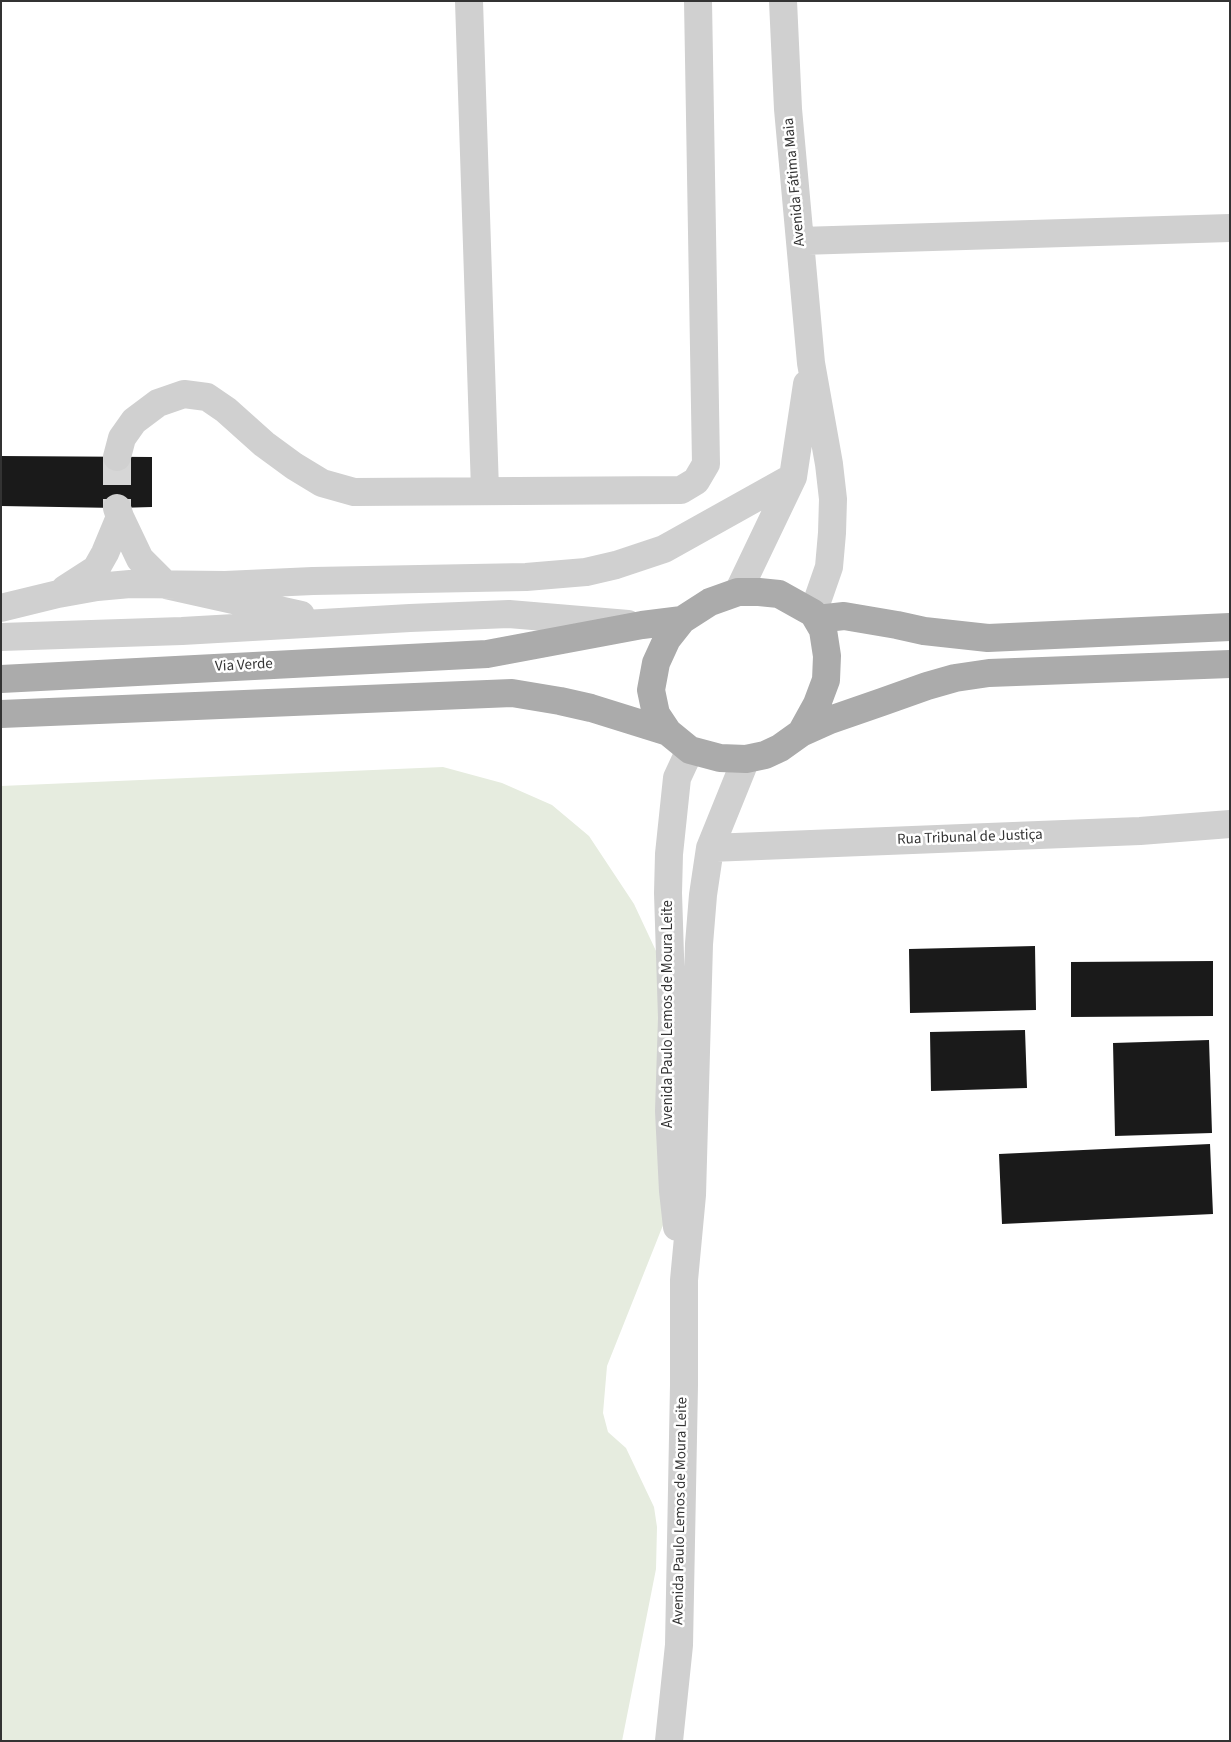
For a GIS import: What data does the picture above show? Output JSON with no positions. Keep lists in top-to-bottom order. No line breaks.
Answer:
{"streets":{"main road":["Via Verde"],"street":["Avenida Fátima Maia","Rua Tribunal de Justiça","Avenida Paulo Lemos de Moura Leite"]},"crossings":[["Avenida Fátima Maia","Via Verde"],["Avenida Fátima Maia","Avenida Paulo Lemos de Moura Leite"],["Via Verde","Avenida Paulo Lemos de Moura Leite"],["Rua Tribunal de Justiça","Avenida Paulo Lemos de Moura Leite"]]}
